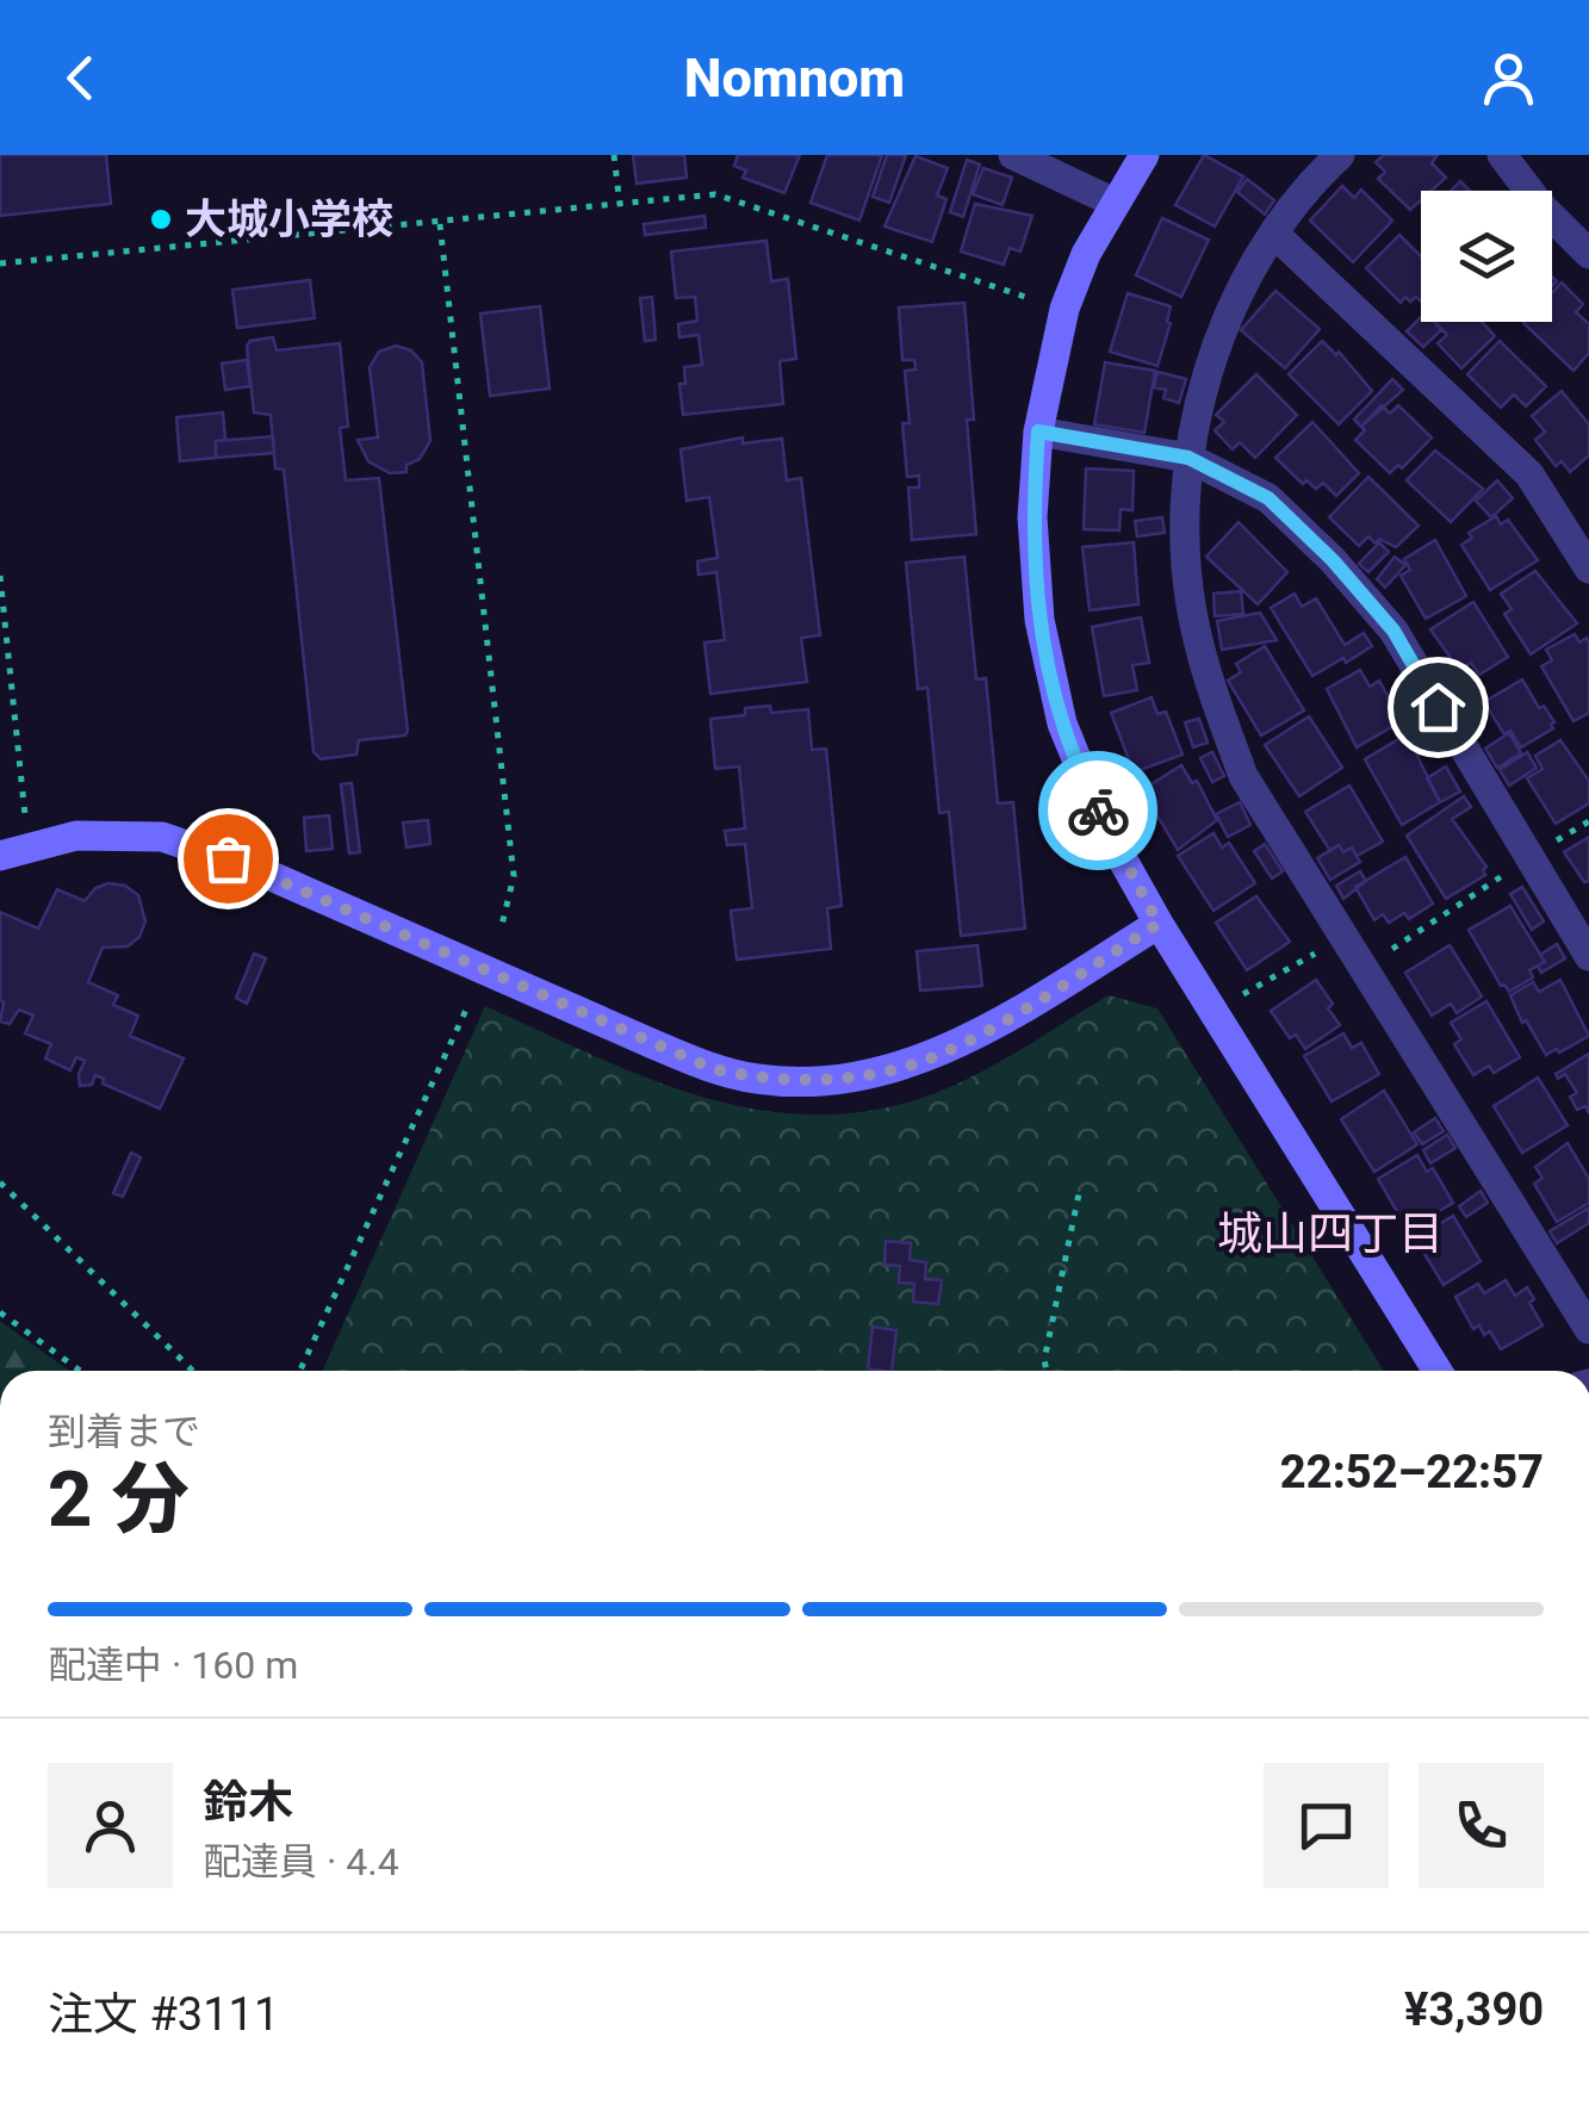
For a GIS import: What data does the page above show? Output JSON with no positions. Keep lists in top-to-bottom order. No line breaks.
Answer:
{"districts":["城山四丁目"],"places":["大城小学校"],"page":{"header":"Nomnom","heading":["2 分","到着まで","22:52–22:57"],"panel":["鈴木","配達員 · 4.4","注文 #3111","¥3,390"],"bar":"配達中 · 160 m"}}
